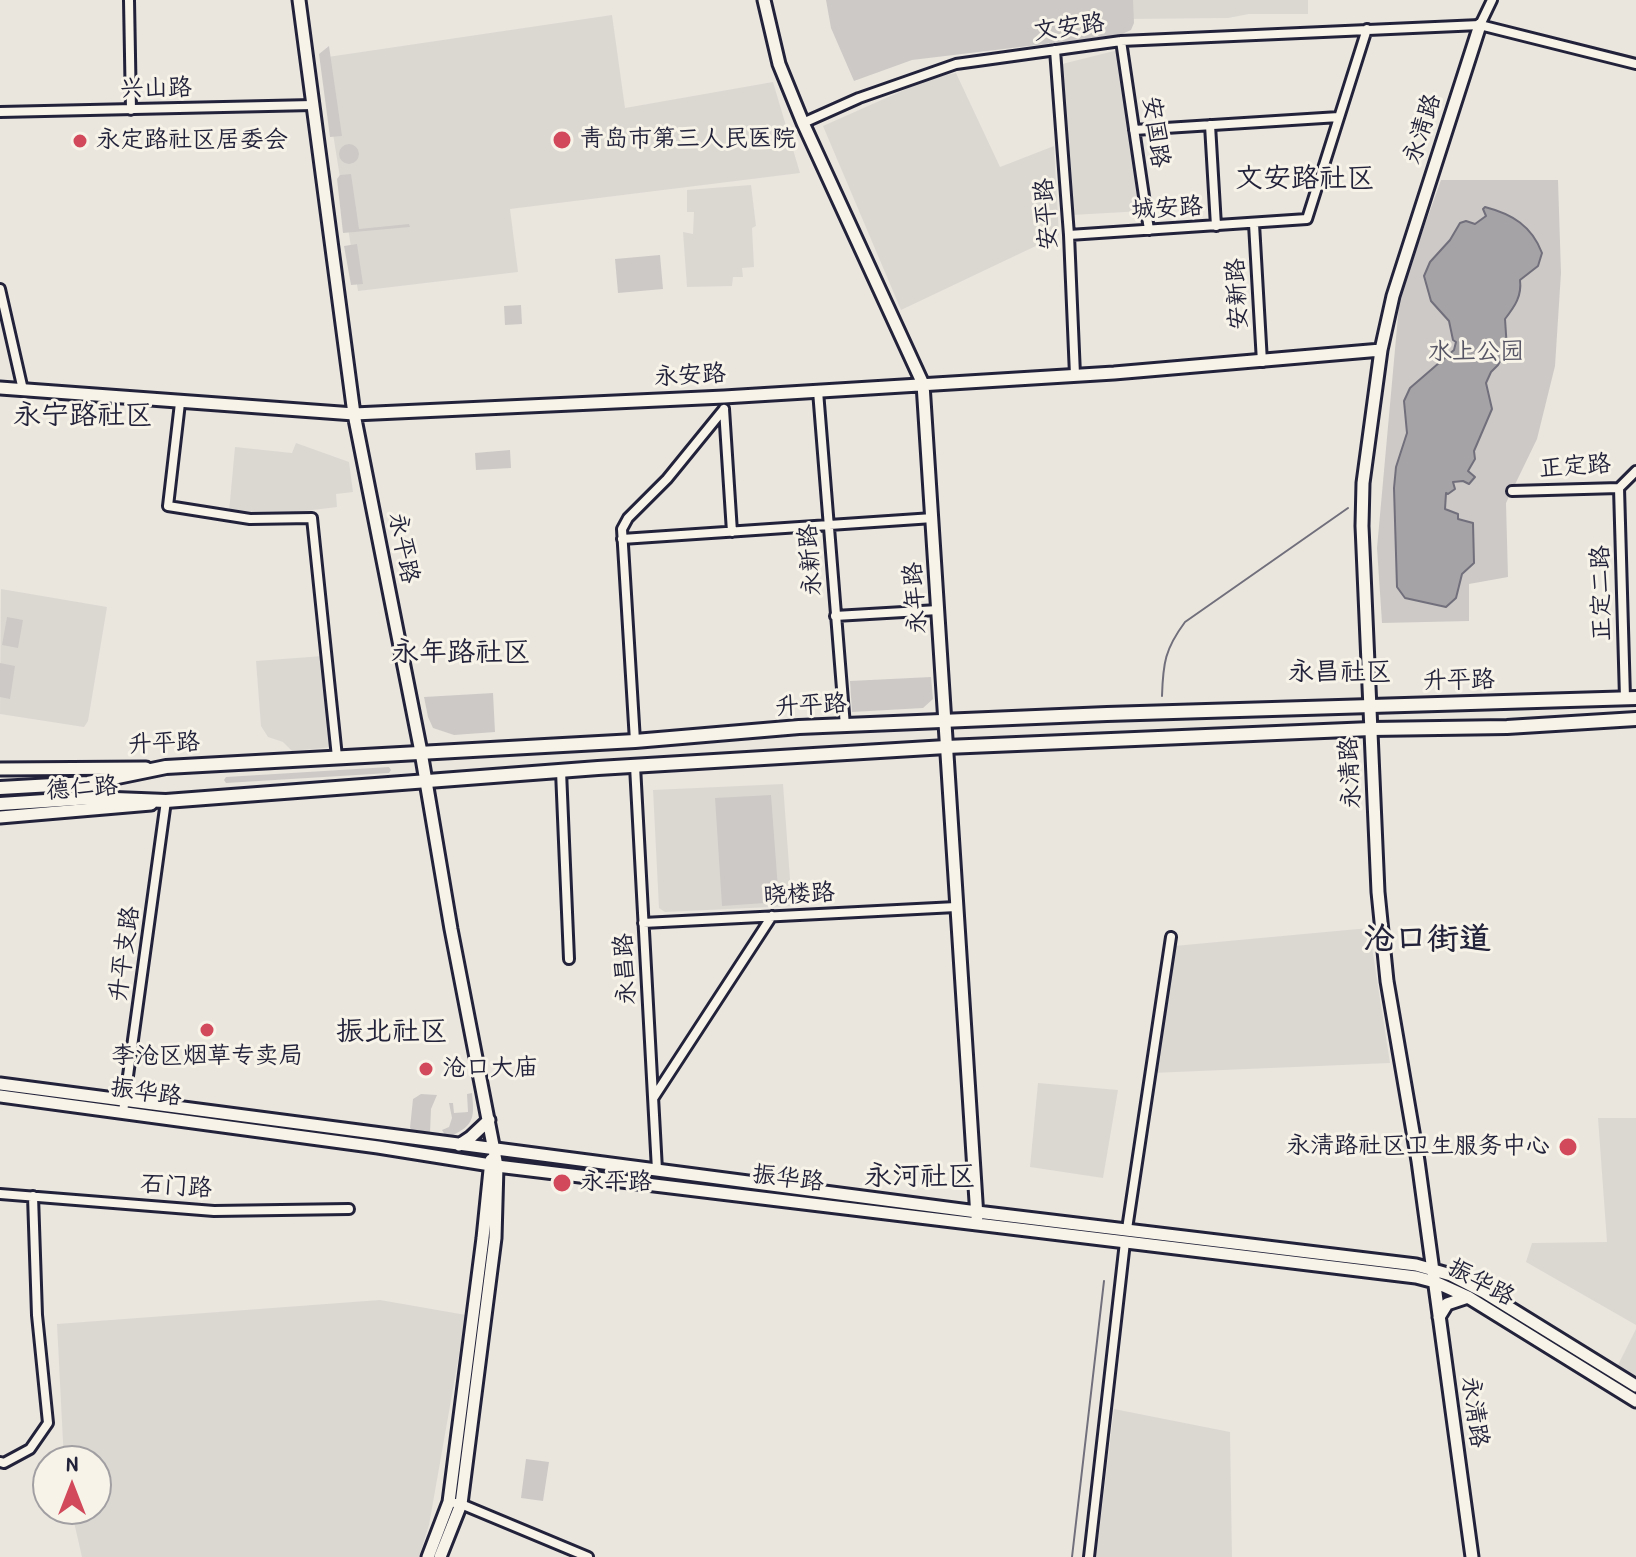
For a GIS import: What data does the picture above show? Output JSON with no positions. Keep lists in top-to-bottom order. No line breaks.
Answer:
{"streets":{"main road":["永清路","永安路","永平路","永年路","升平路","德仁路","振华路"],"street":["文安路","兴山路","安国路","城安路","安平路","安新路","正定路","永新路","正定二路","晓楼路","升平支路","永昌路","石门路"]},"crossings":[["文安路","永清路"],["文安路","安国路"],["文安路","城安路"],["文安路","安平路"],["文安路","永年路"],["兴山路","永平路"],["永清路","永安路"],["永清路","升平路"],["永清路","振华路"],["安国路","城安路"],["城安路","安平路"],["城安路","安新路"],["安平路","永安路"],["安新路","永安路"],["永安路","永平路"],["永安路","永新路"],["永安路","永年路"],["正定路","正定二路"],["永平路","升平路"],["永平路","振华路"],["永新路","升平路"],["正定二路","升平路"],["永年路","升平路"],["永年路","晓楼路"],["永年路","振华路"],["升平路","德仁路"],["升平路","升平支路"],["升平路","永昌路"],["德仁路","升平支路"],["晓楼路","永昌路"],["升平支路","振华路"],["永昌路","振华路"]],"districts":["文安路社区","永宁路社区","永年路社区","永昌社区","沧口街道","振北社区","永河社区"],"parks":["水上公园"],"places":["青岛市第三人民医院","永定路社区居委会","李沧区烟草专卖局","沧口大庙","永清路社区卫生服务中心","永平路"],"north":"top"}
